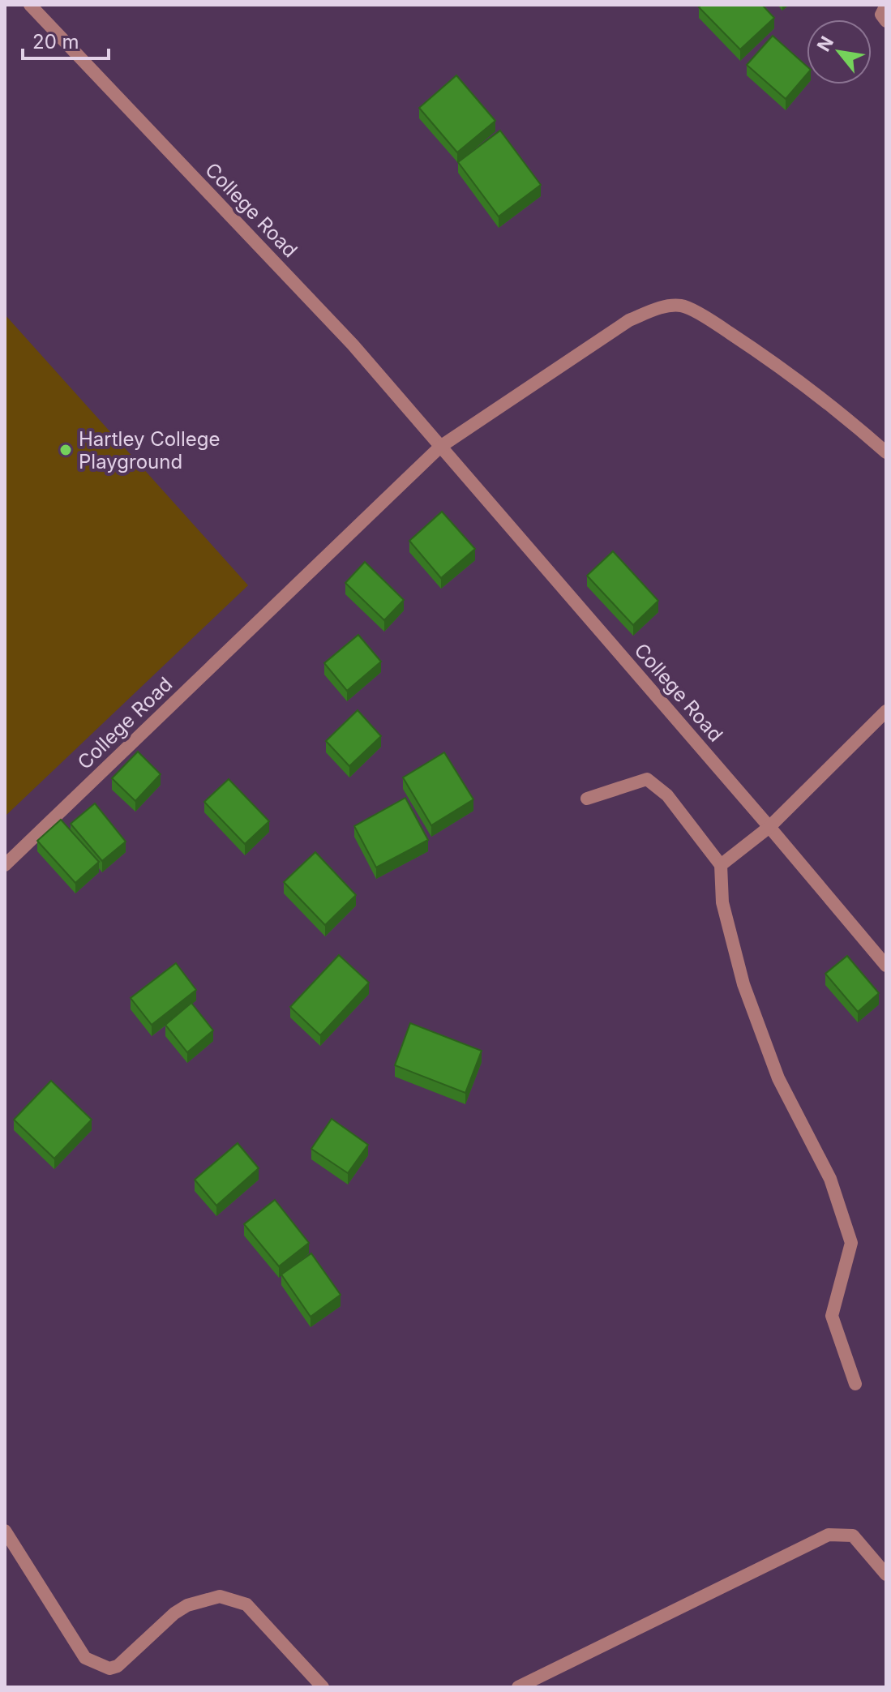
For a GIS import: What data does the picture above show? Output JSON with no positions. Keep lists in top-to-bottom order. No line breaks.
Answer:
{"streets":{"street":["College Road"]},"places":["Hartley College Playground"],"scale_bar":"20 m","north":"top left"}
